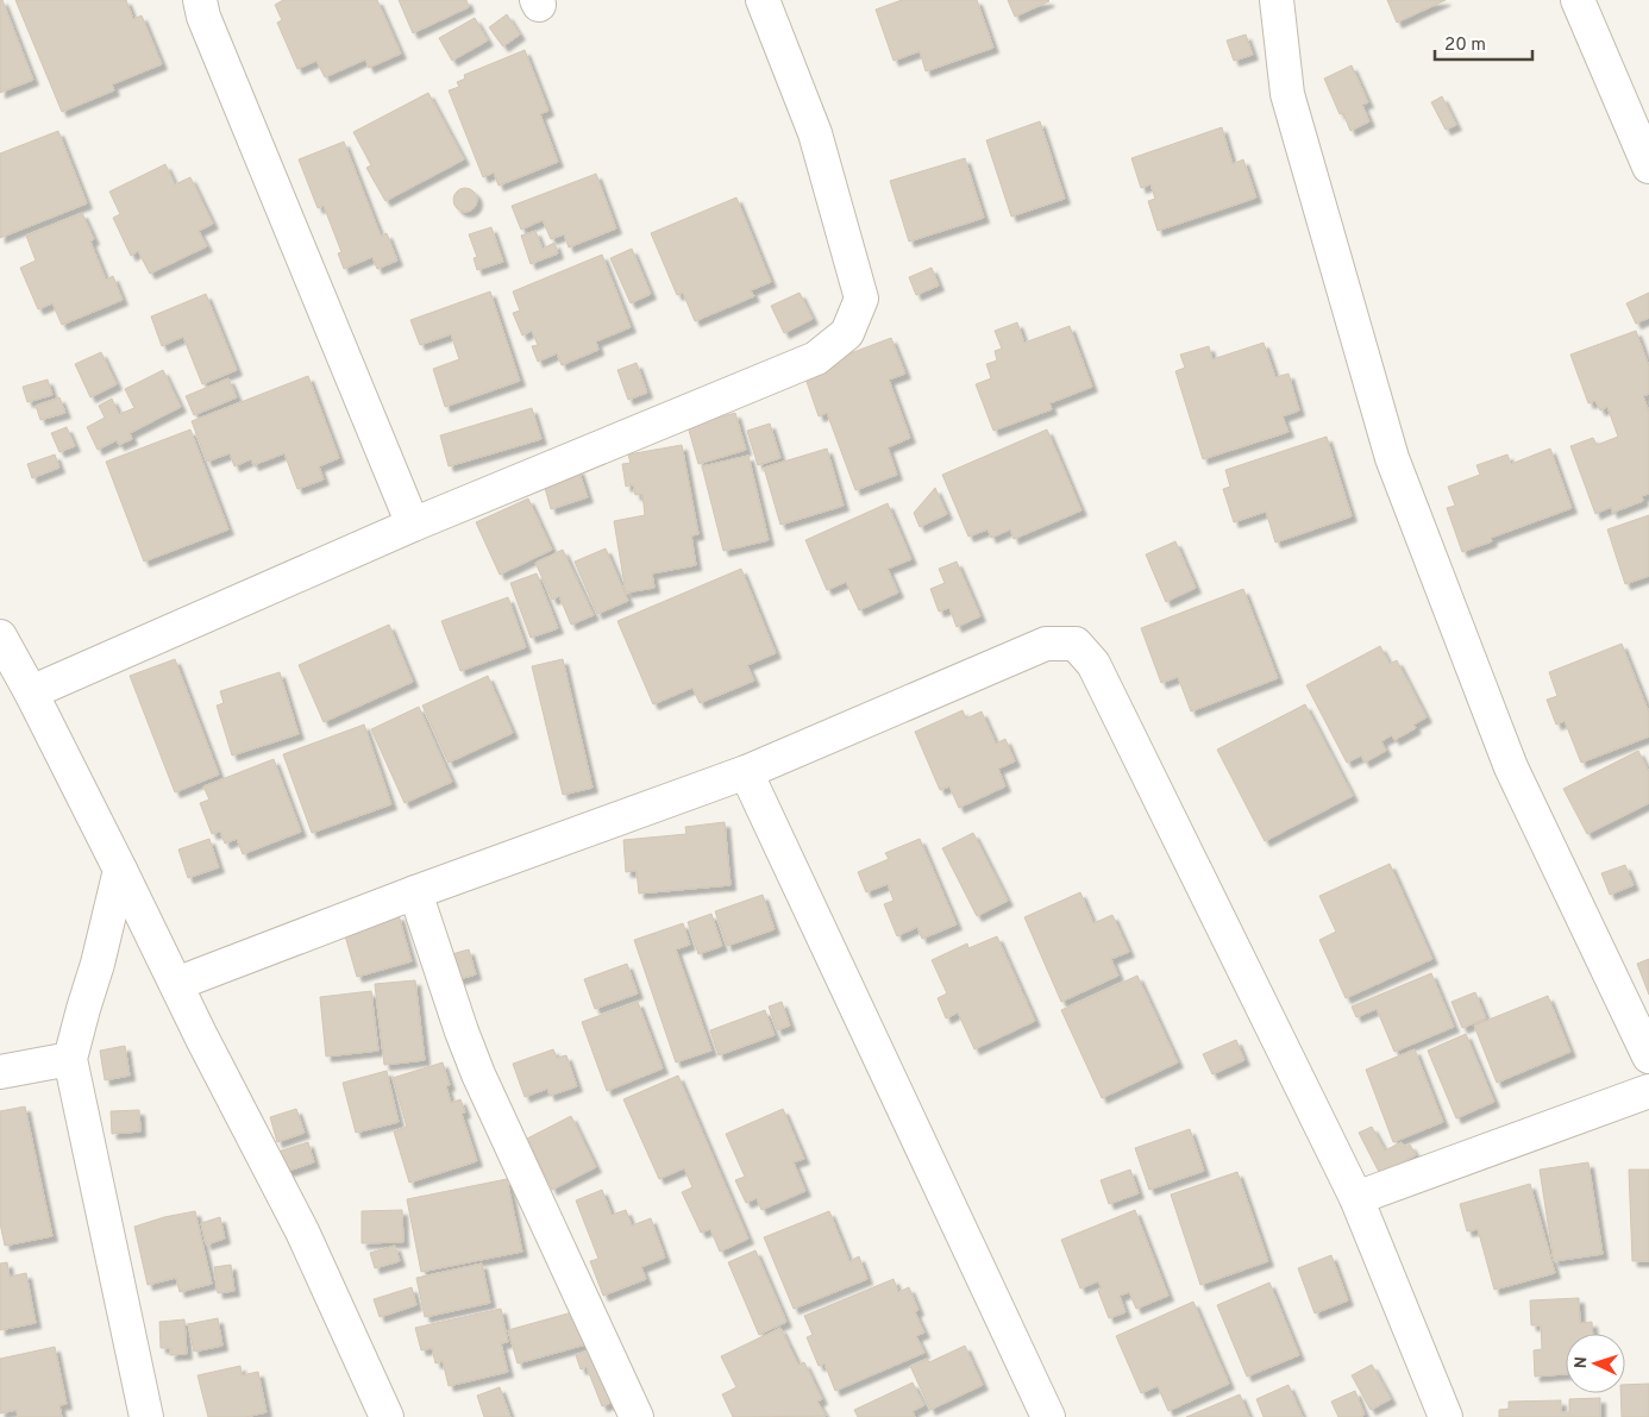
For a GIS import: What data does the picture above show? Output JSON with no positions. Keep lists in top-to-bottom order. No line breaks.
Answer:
{"scale_bar":"20 m","north":"left"}
